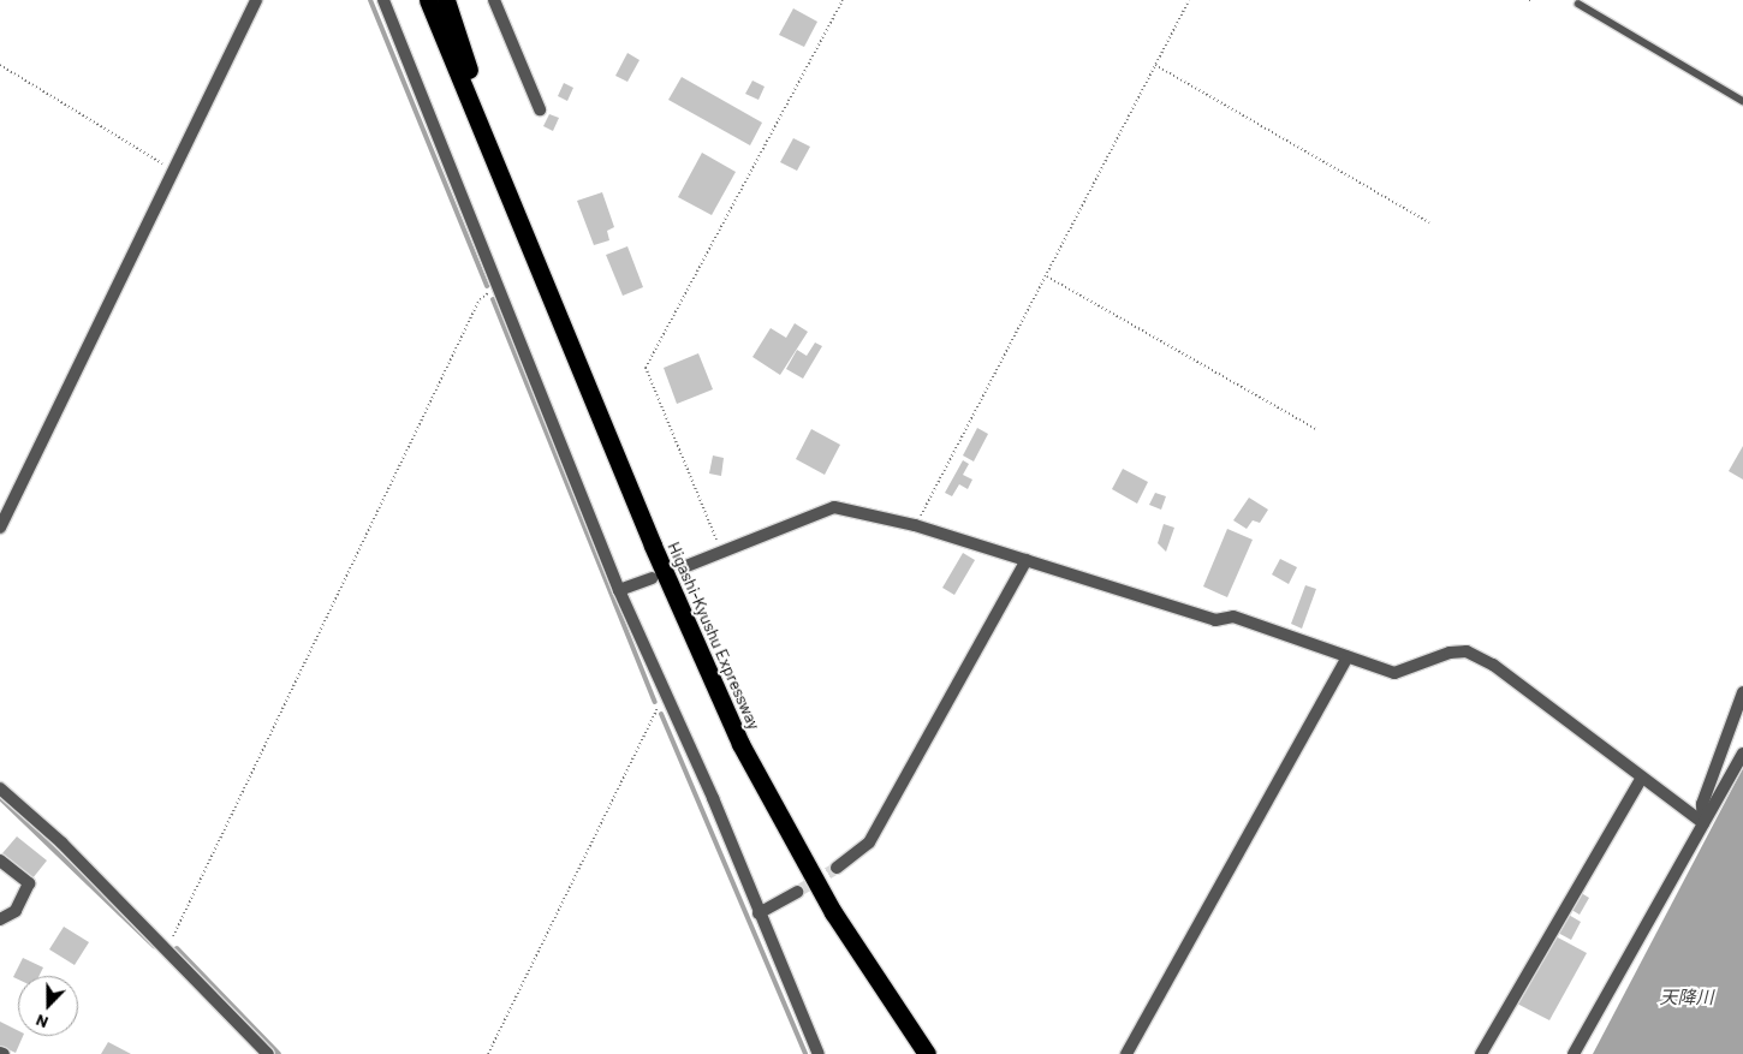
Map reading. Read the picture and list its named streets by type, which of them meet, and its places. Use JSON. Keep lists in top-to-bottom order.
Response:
{
  "streets": {
    "highway": ["Higashi-Kyushu Expressway"]
  },
  "water": ["天降川"],
  "north": "bottom"
}
